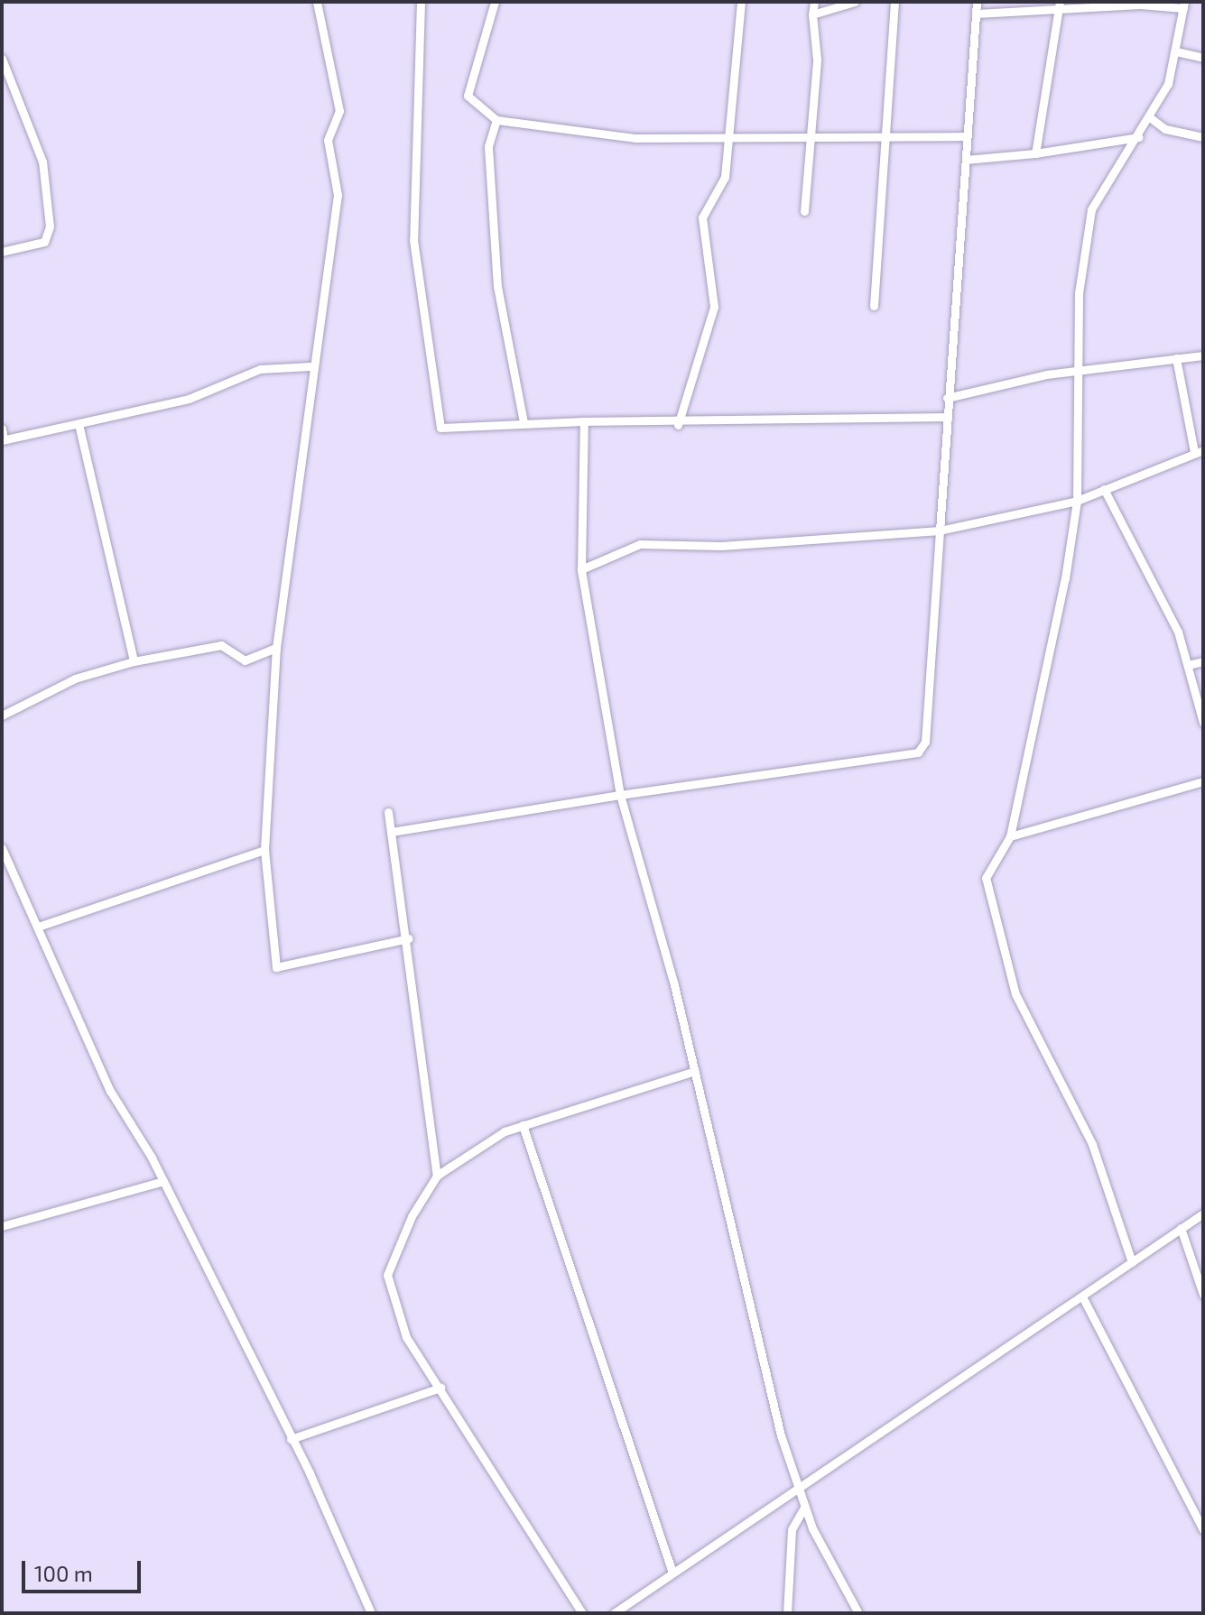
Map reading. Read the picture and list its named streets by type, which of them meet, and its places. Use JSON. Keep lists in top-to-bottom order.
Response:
{
  "scale_bar": "100 m"
}
